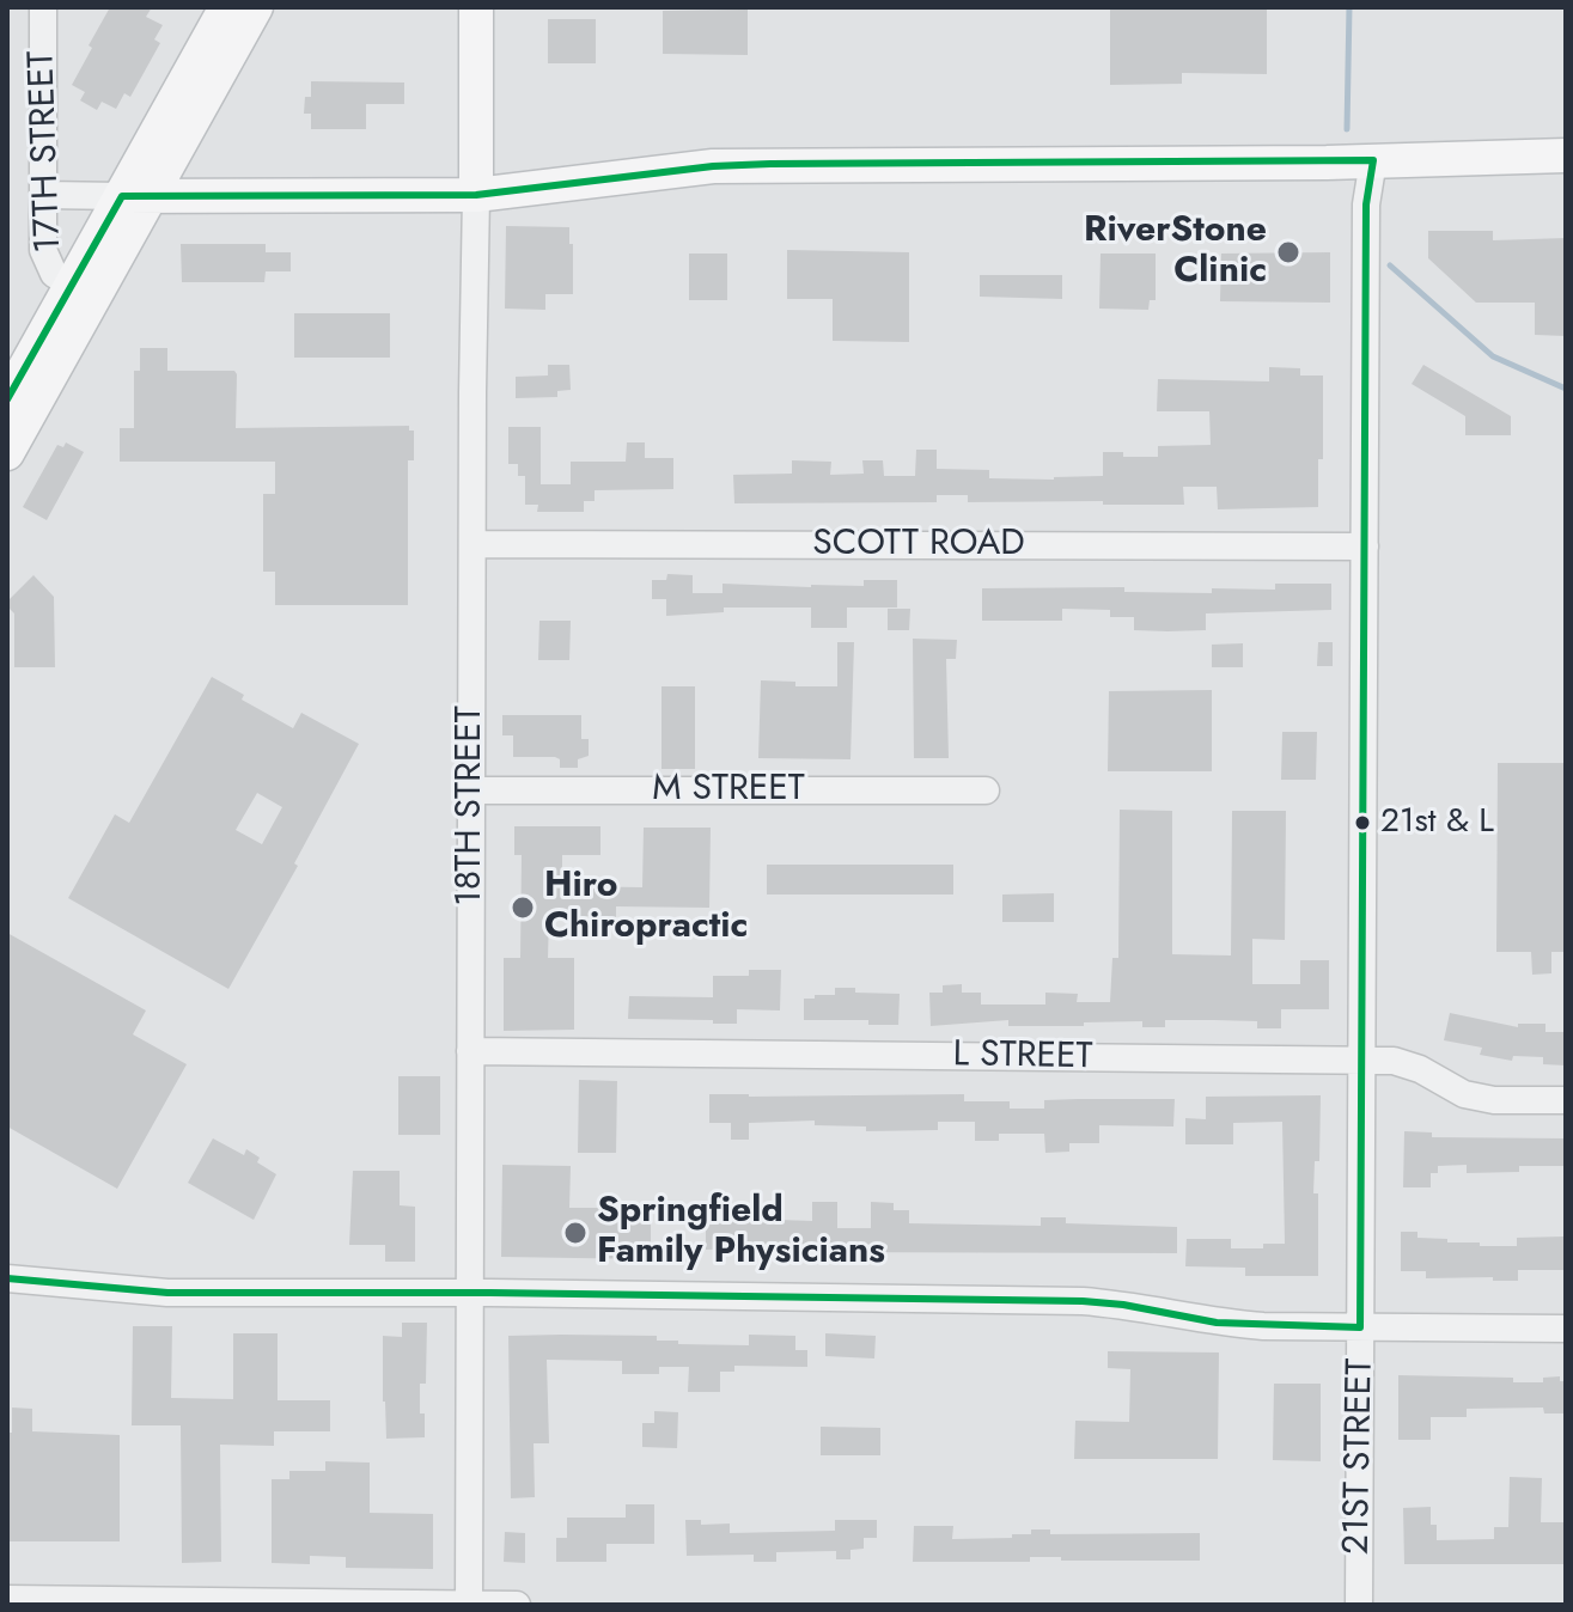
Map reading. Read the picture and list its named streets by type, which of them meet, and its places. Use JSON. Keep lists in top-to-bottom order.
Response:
{
  "streets": {
    "main road": ["18TH STREET"],
    "street": [
      "17TH STREET",
      "SCOTT ROAD",
      "M STREET",
      "L STREET",
      "21ST STREET"
    ]
  },
  "crossings": [
    ["SCOTT ROAD", "18TH STREET"],
    ["SCOTT ROAD", "21ST STREET"],
    ["M STREET", "18TH STREET"],
    ["18TH STREET", "L STREET"],
    ["L STREET", "21ST STREET"]
  ],
  "places": [
    "RiverStone Clinic",
    "21st & L",
    "Hiro Chiropractic",
    "Springfield Family Physicians"
  ]
}
